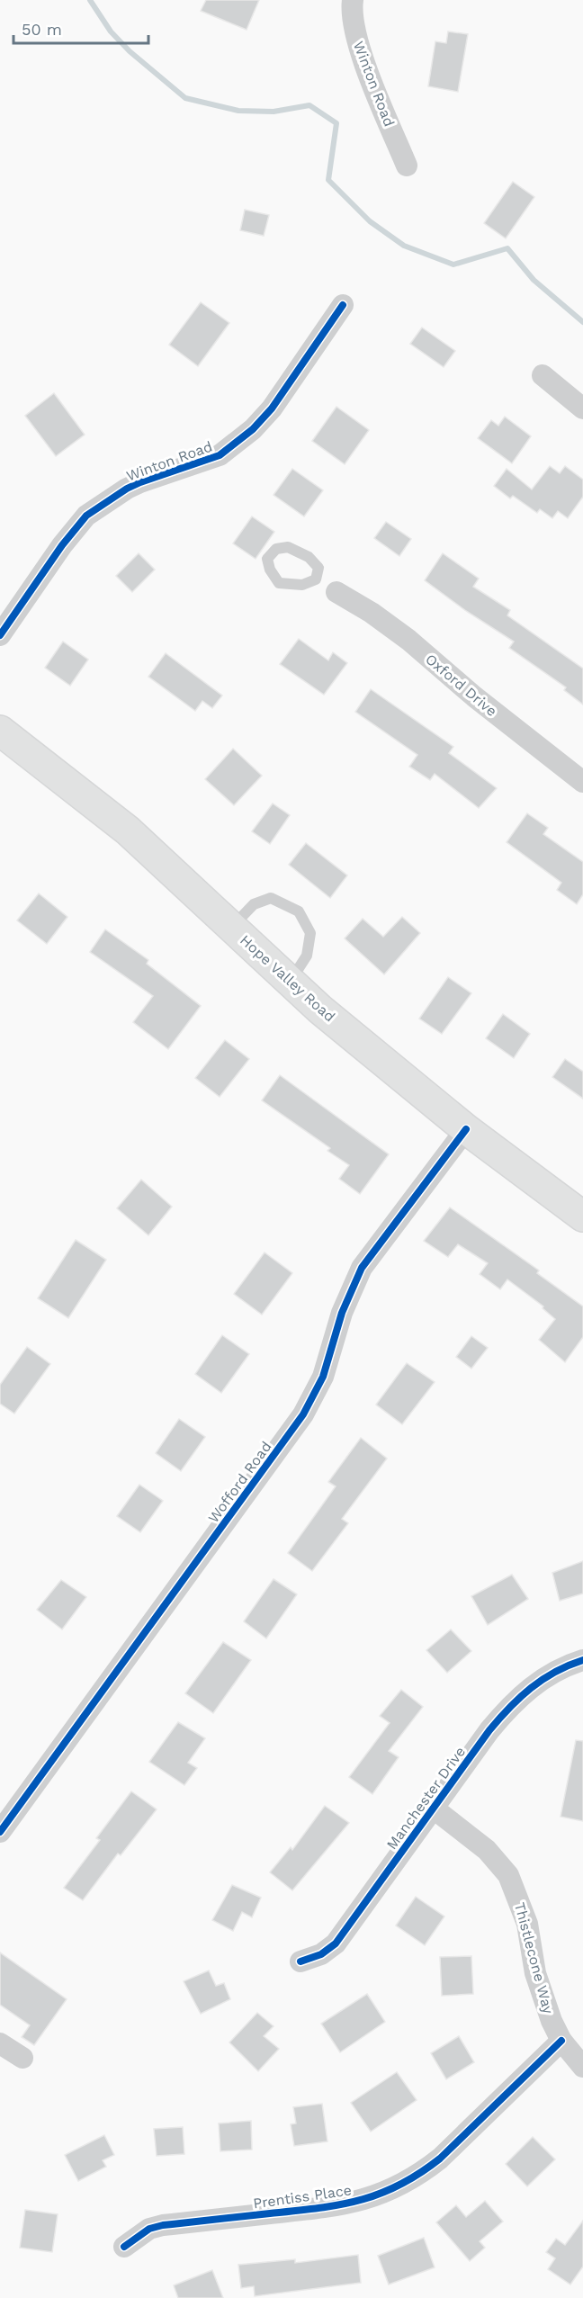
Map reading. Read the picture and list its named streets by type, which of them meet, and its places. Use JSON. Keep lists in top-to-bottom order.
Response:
{
  "streets": {
    "main road": ["Hope Valley Road"],
    "street": [
      "Winton Road",
      "Oxford Drive",
      "Wofford Road",
      "Manchester Drive",
      "Thistlecone Way",
      "Prentiss Place"
    ]
  },
  "crossings": [
    ["Hope Valley Road", "Wofford Road"],
    ["Manchester Drive", "Thistlecone Way"],
    ["Thistlecone Way", "Prentiss Place"]
  ],
  "scale_bar": "50 m"
}
